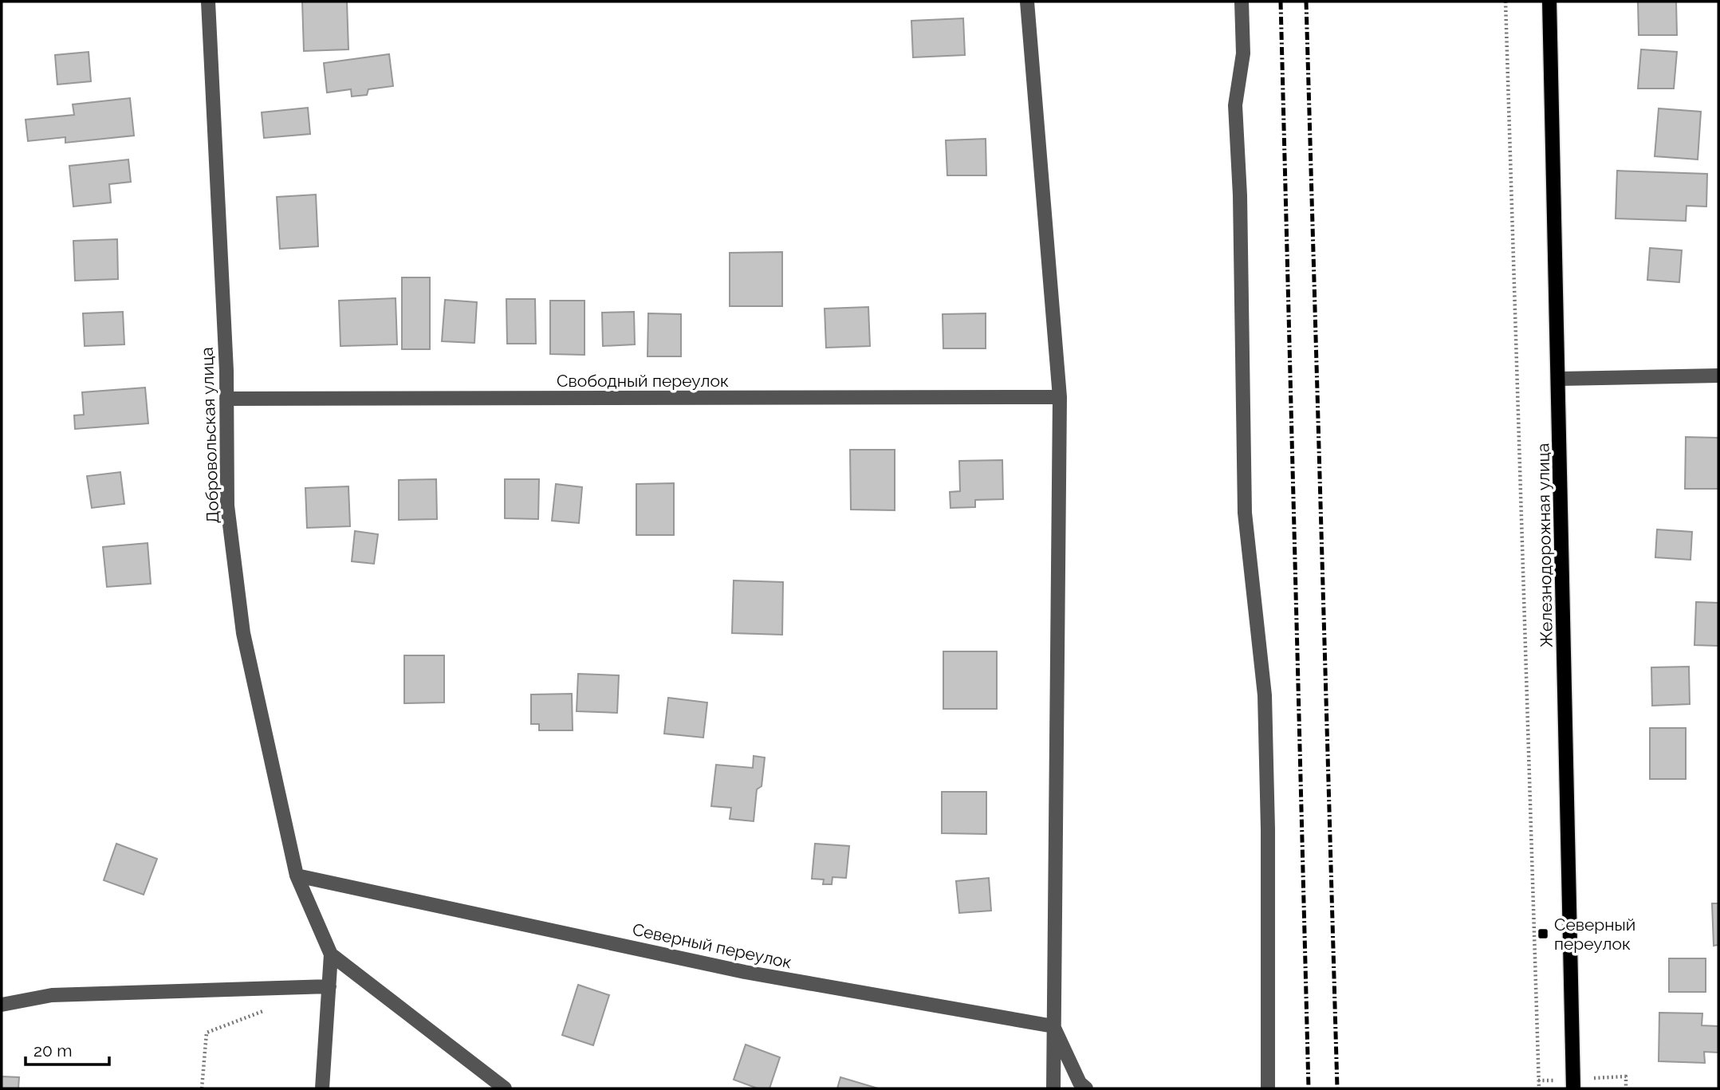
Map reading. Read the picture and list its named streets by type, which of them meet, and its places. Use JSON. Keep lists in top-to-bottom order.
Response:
{
  "streets": {
    "main road": ["Железнодорожная улица"],
    "street": ["Свободный переулок", "Добровольская улица", "Северный переулок"]
  },
  "crossings": [
    ["Свободный переулок", "Добровольская улица"],
    ["Добровольская улица", "Северный переулок"]
  ],
  "places": {
    "transit": ["Северный переулок"]
  },
  "scale_bar": "20 m"
}
